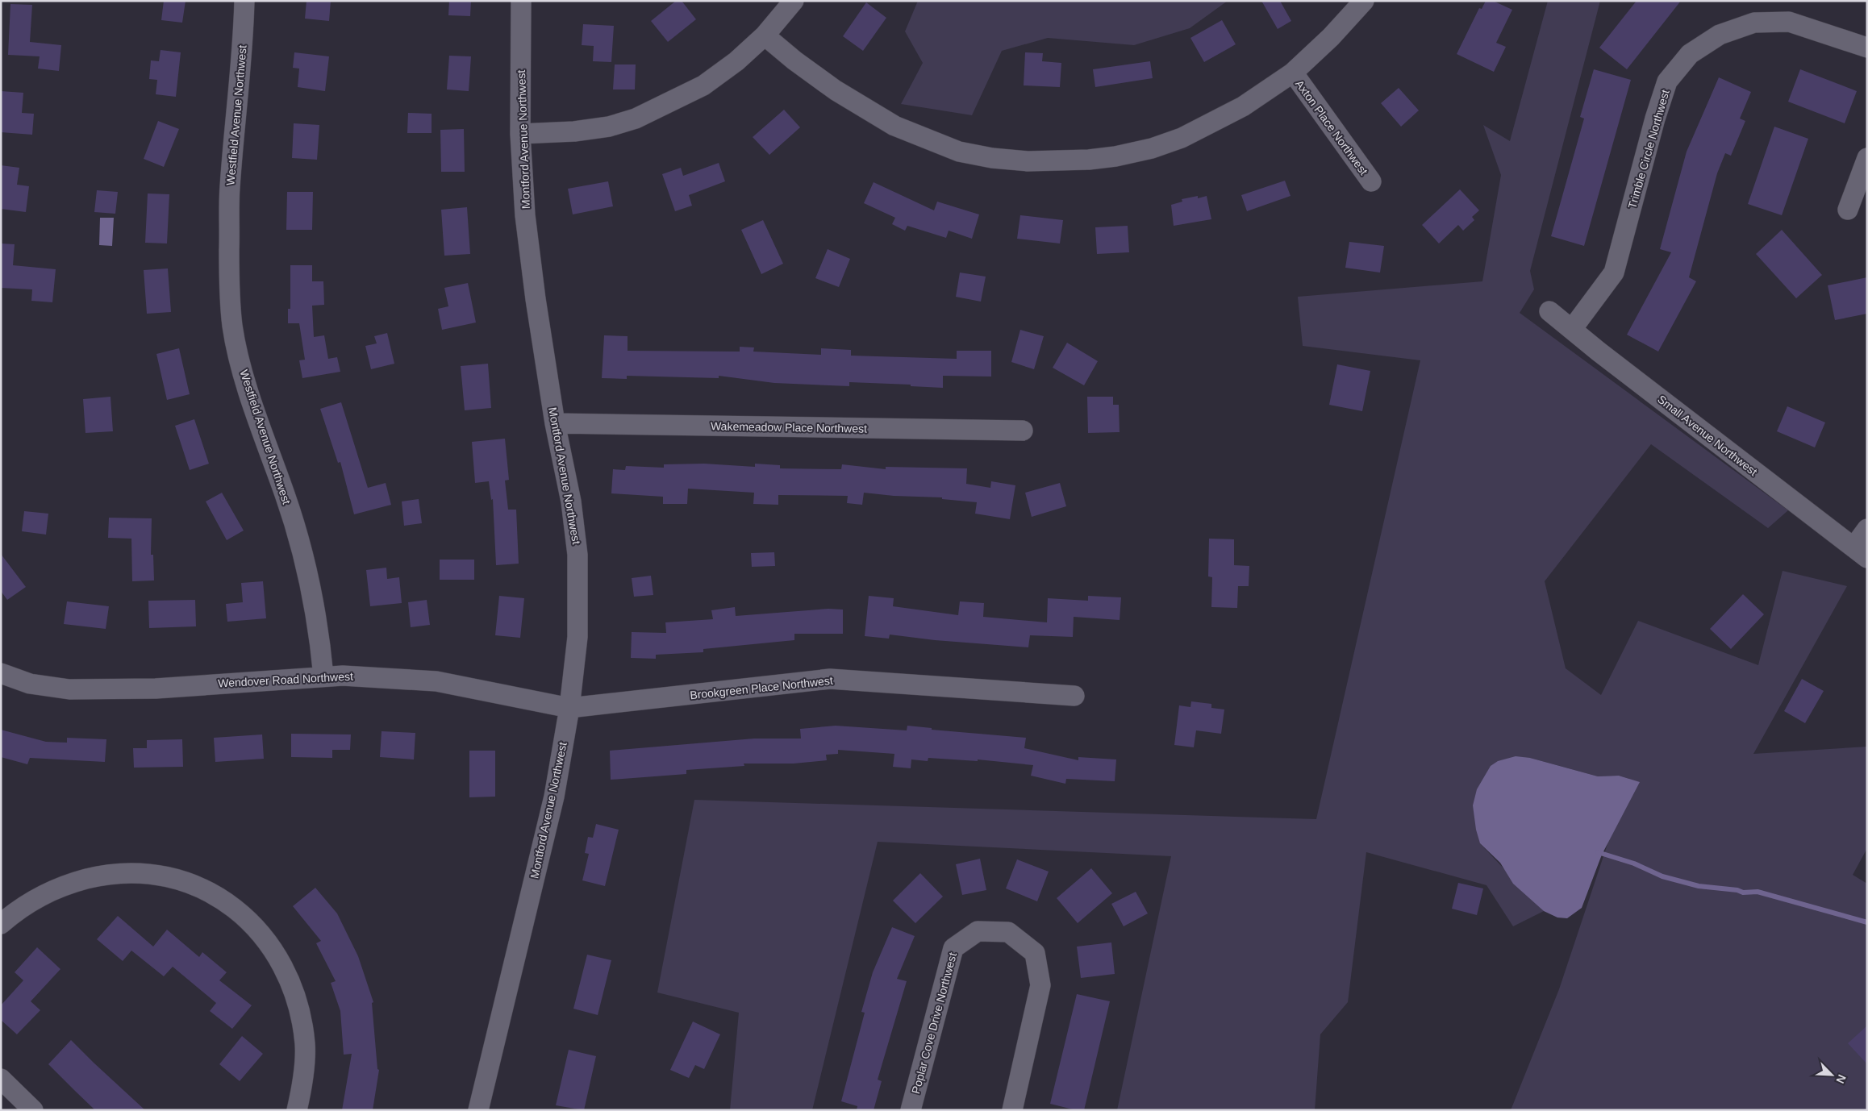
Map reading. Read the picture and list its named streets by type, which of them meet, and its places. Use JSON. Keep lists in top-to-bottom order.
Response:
{
  "streets": {
    "street": [
      "Westfield Avenue Northwest",
      "Axton Place Northwest",
      "Montford Avenue Northwest",
      "Trimble Circle Northwest",
      "Wakemeadow Place Northwest",
      "Small Avenue Northwest",
      "Wendover Road Northwest",
      "Brookgreen Place Northwest",
      "Poplar Cove Drive Northwest"
    ]
  },
  "crossings": [
    ["Westfield Avenue Northwest", "Wendover Road Northwest"],
    ["Montford Avenue Northwest", "Wakemeadow Place Northwest"],
    ["Montford Avenue Northwest", "Wendover Road Northwest"],
    ["Montford Avenue Northwest", "Brookgreen Place Northwest"],
    ["Trimble Circle Northwest", "Small Avenue Northwest"],
    ["Wendover Road Northwest", "Brookgreen Place Northwest"]
  ],
  "north": "bottom right"
}
